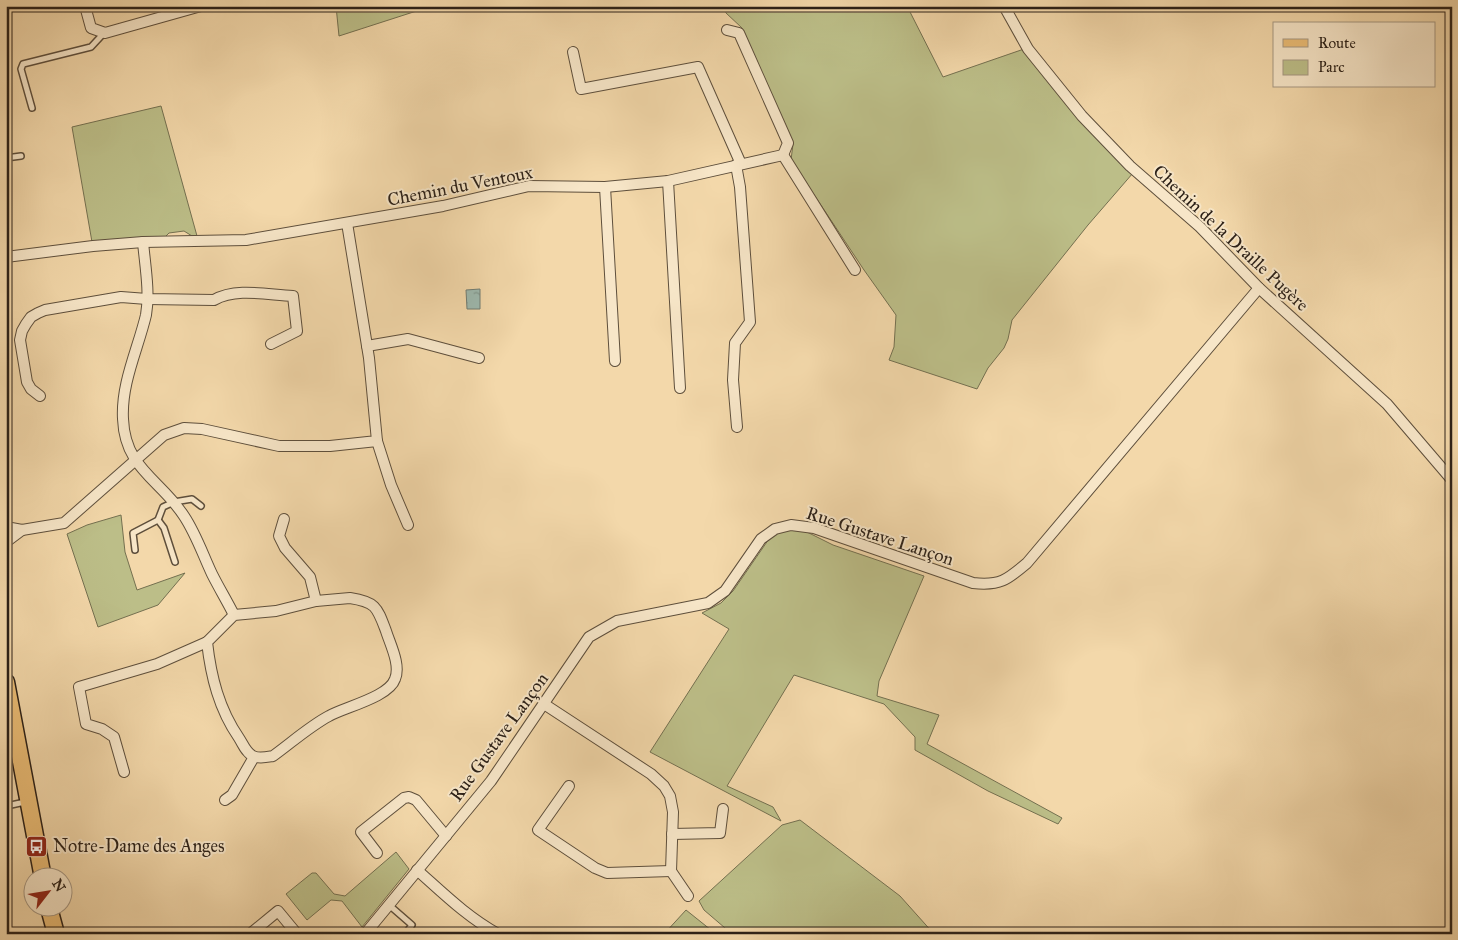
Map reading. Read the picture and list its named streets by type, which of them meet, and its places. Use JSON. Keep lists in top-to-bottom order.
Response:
{
  "streets": {
    "street": ["Chemin du Ventoux", "Chemin de la Draille Pugère", "Rue Gustave Lançon"]
  },
  "crossings": [
    ["Chemin de la Draille Pugère", "Rue Gustave Lançon"]
  ],
  "places": {
    "bus stop": ["Notre-Dame des Anges"]
  },
  "legend": ["Route", "Parc"],
  "north": "top right"
}
